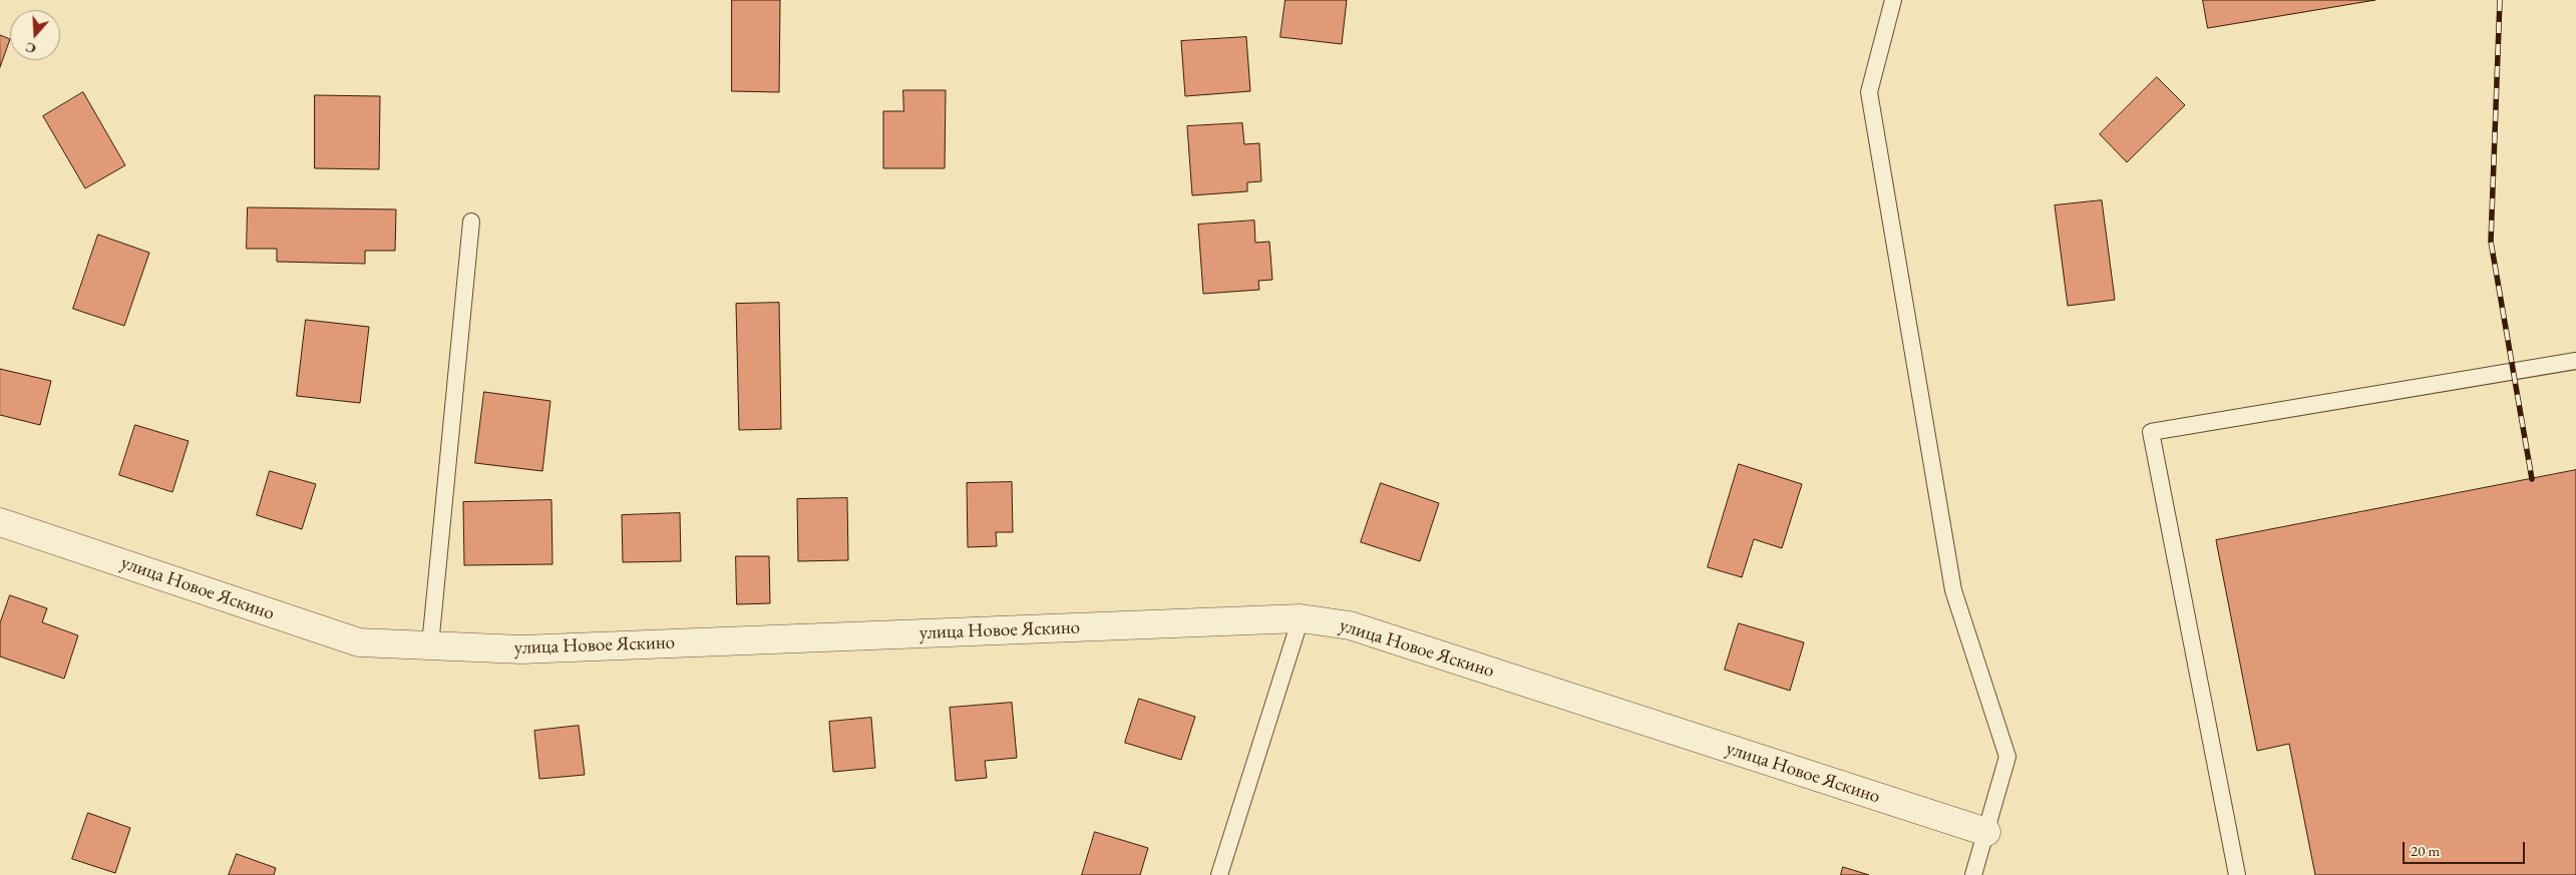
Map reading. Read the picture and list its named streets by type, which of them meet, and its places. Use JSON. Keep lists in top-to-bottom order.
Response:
{
  "streets": {
    "street": ["улица Новое Яскино"]
  },
  "scale_bar": "20 m",
  "north": "bottom"
}
